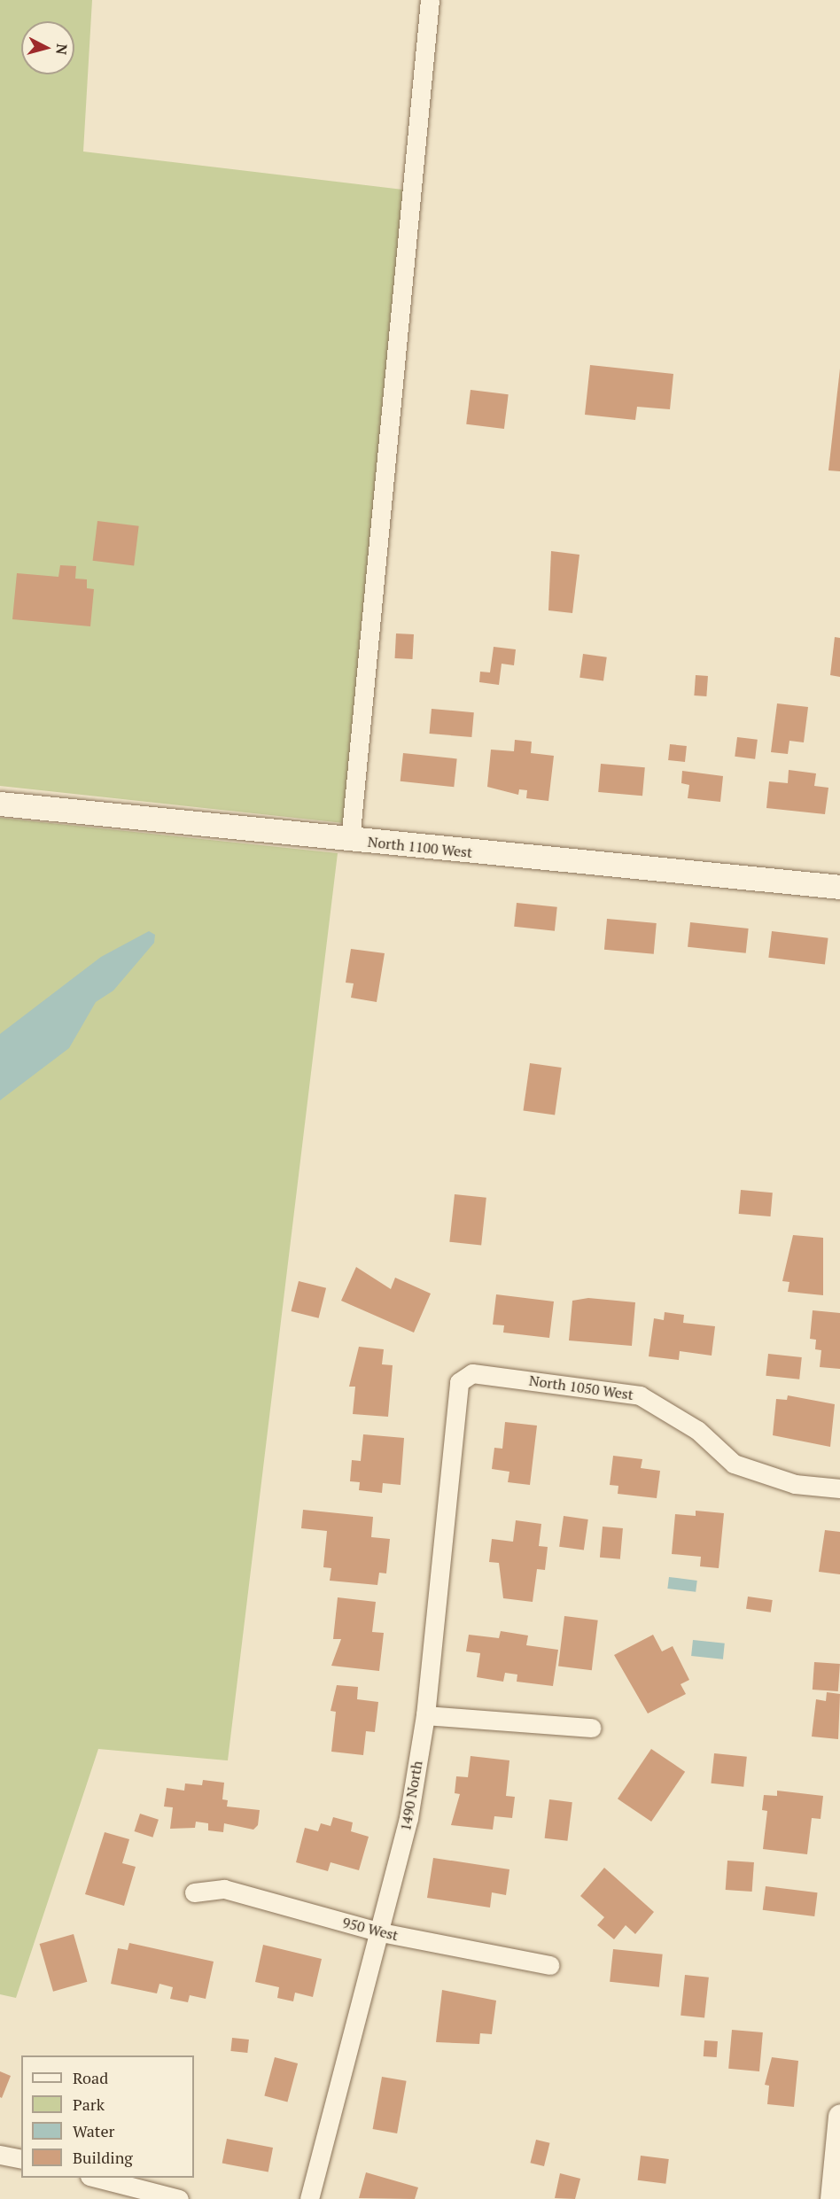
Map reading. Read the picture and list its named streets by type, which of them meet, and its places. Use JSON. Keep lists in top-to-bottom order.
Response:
{
  "streets": {
    "street": [
      "North 1100 West",
      "North 1050 West",
      "1490 North",
      "950 West"
    ]
  },
  "crossings": [
    ["North 1050 West", "1490 North"],
    ["1490 North", "950 West"]
  ],
  "legend": [
    "Road",
    "Park",
    "Water",
    "Building"
  ],
  "north": "right"
}
